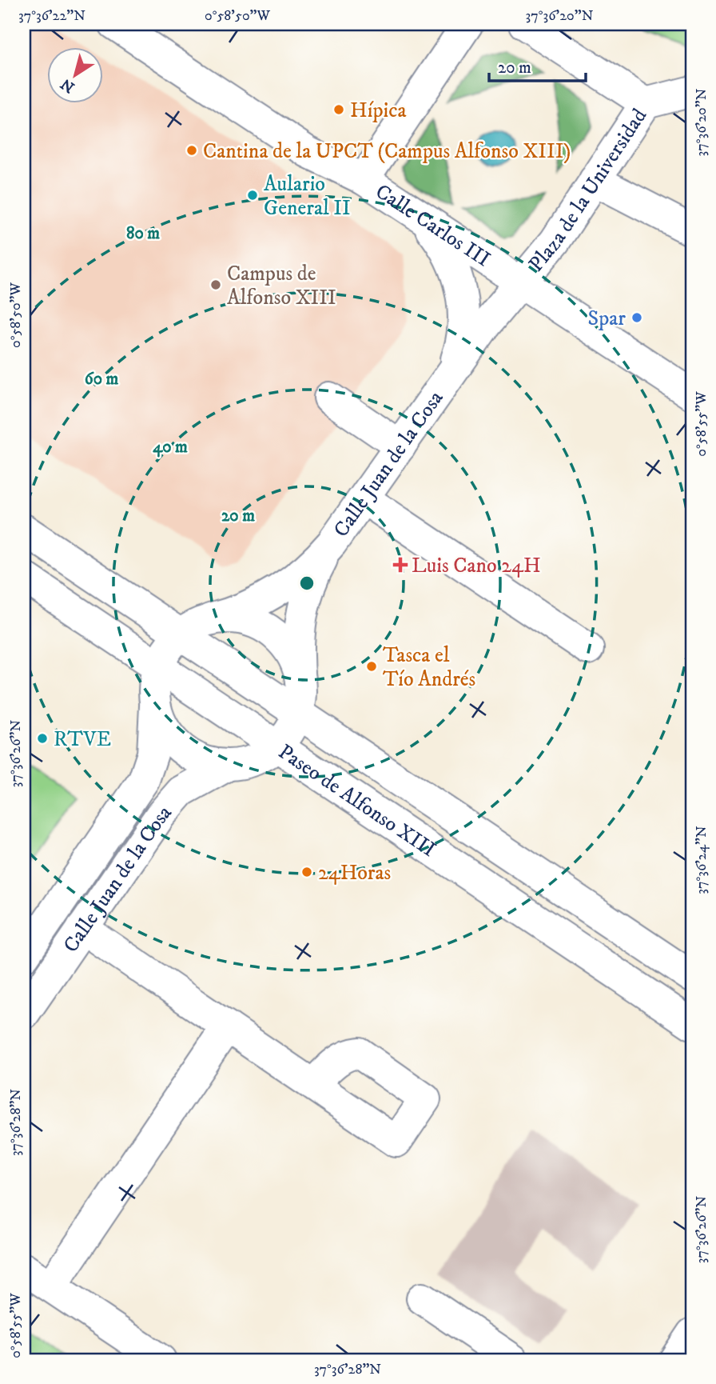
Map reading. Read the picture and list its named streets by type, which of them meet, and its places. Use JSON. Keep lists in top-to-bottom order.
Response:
{
  "streets": {
    "street": [
      "Plaza de la Universidad",
      "Calle Carlos III",
      "Calle Juan de la Cosa",
      "Paseo de Alfonso XIII"
    ]
  },
  "crossings": [
    ["Plaza de la Universidad", "Calle Carlos III"],
    ["Plaza de la Universidad", "Calle Juan de la Cosa"],
    ["Calle Carlos III", "Calle Juan de la Cosa"],
    ["Calle Juan de la Cosa", "Paseo de Alfonso XIII"]
  ],
  "places": {
    "other": [
      "Hípica",
      "Cantina de la UPCT (Campus Alfonso XIII)",
      "Aulario General II",
      "Campus de Alfonso XIII",
      "Spar",
      "Tasca el Tío Andrés",
      "RTVE",
      "24Horas"
    ],
    "health": ["Luis Cano 24H"]
  },
  "scale_bar": "20 m",
  "north": "bottom left",
  "coordinates": [
    "37°36'22\"N",
    "0°58'50\"W",
    "37°36'20\"N",
    "0°58'55\"W",
    "37°36'26\"N",
    "37°36'24\"N",
    "37°36'28\"N"
  ],
  "rings": [
    "80 m",
    "60 m",
    "40 m",
    "20 m"
  ]
}
